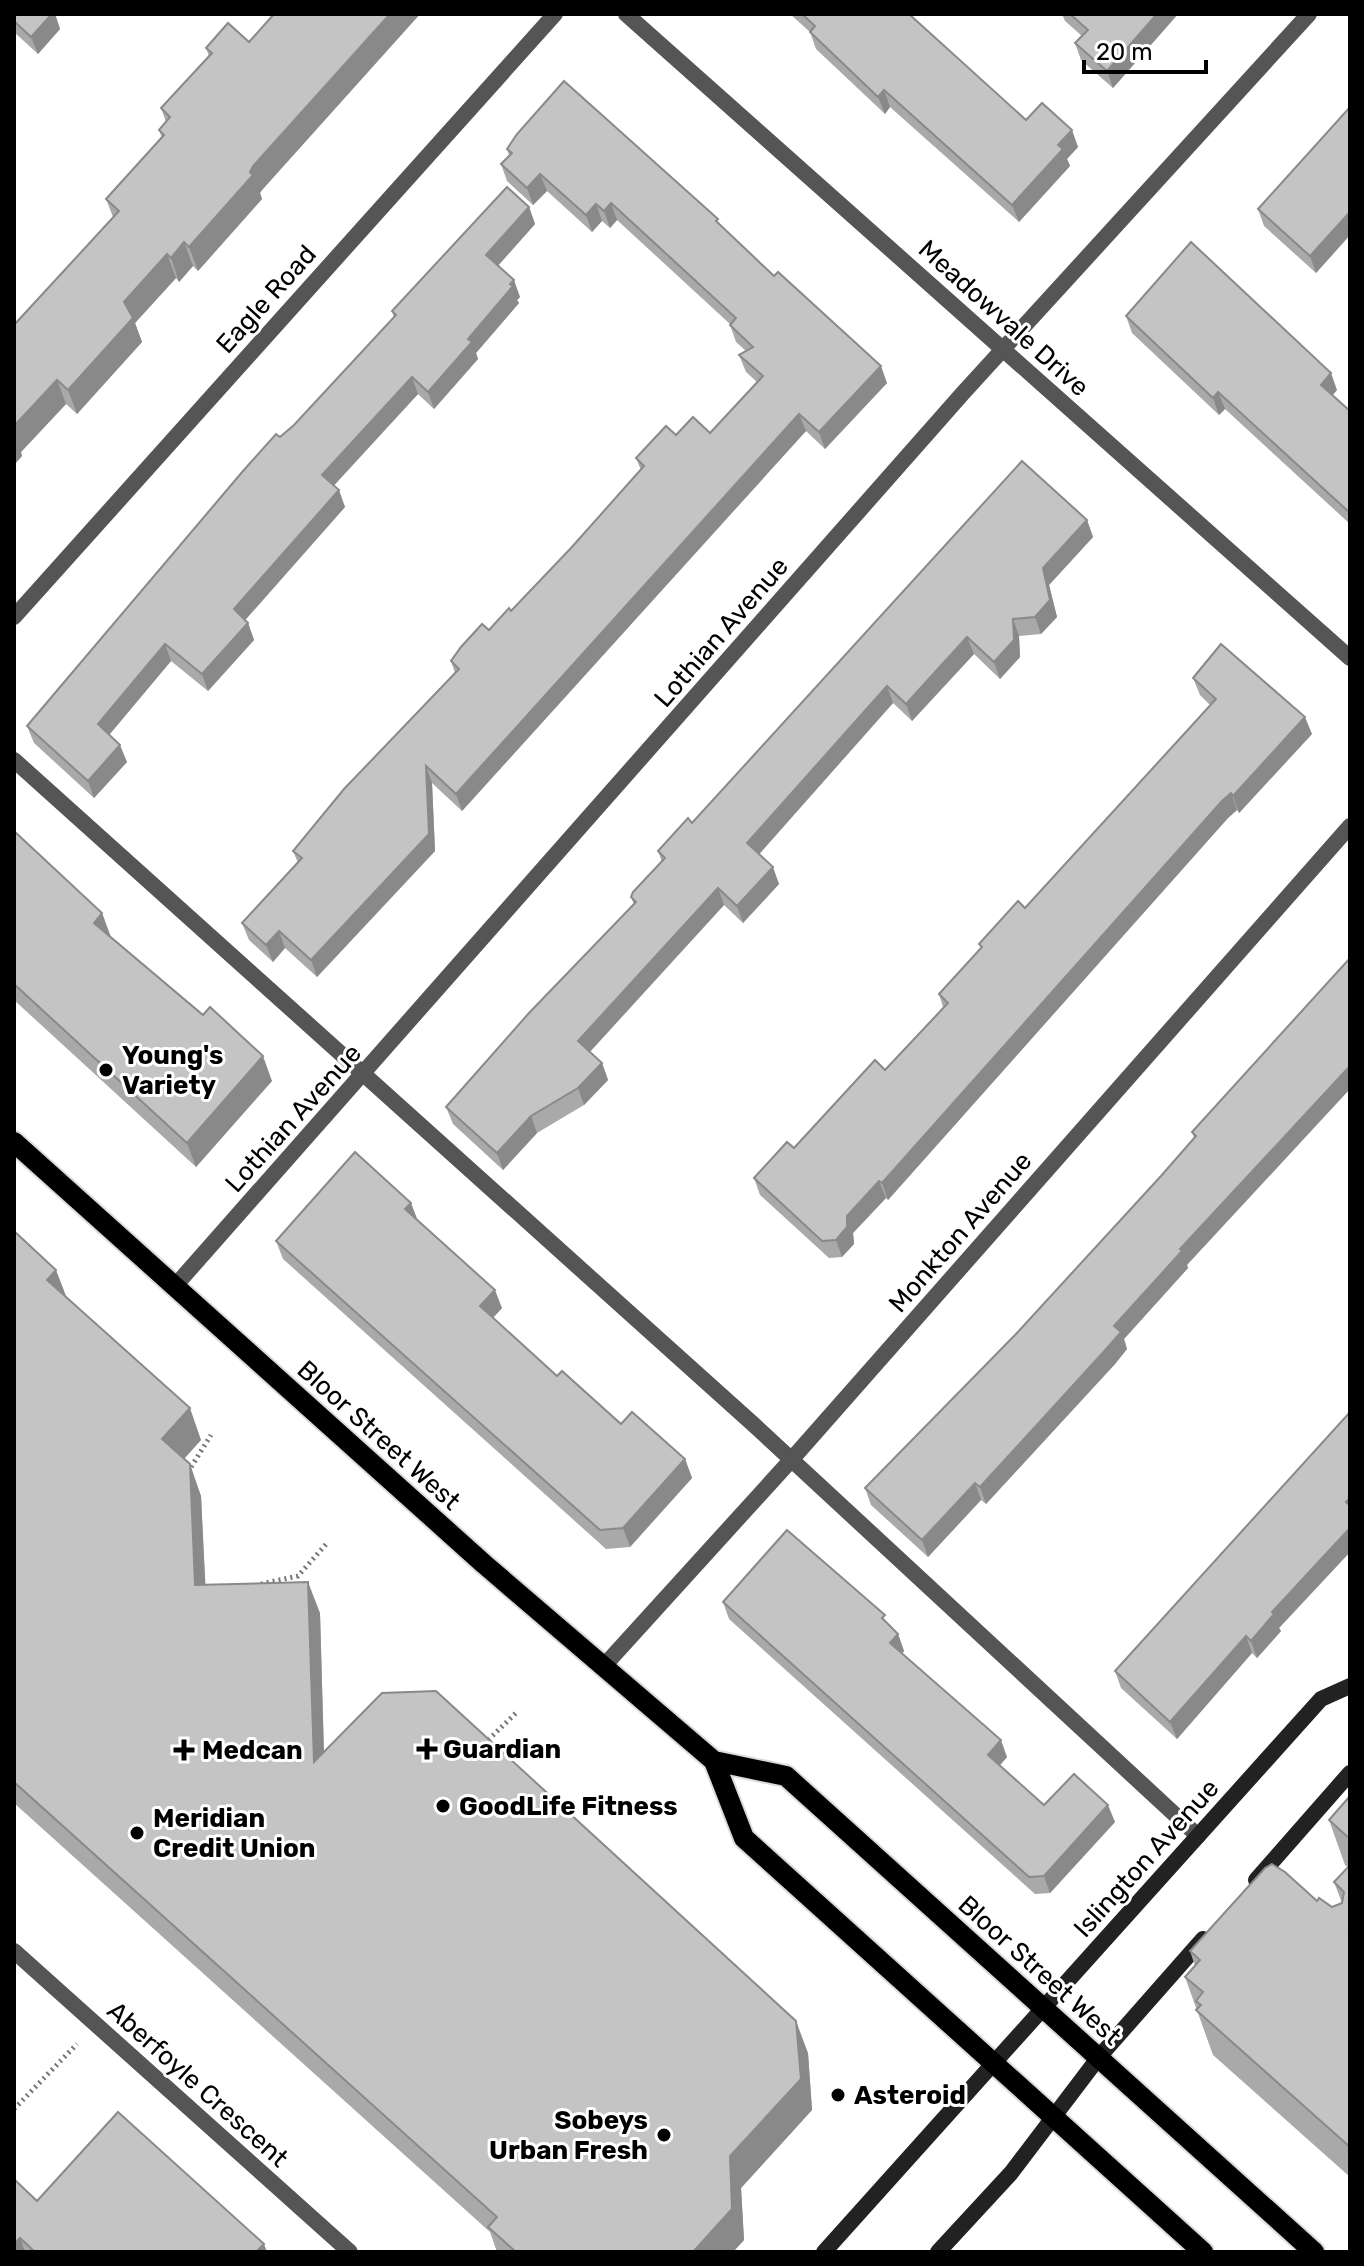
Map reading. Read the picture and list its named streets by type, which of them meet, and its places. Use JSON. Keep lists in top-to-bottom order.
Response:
{
  "streets": {
    "main road": ["Bloor Street West", "Islington Avenue"],
    "street": [
      "Eagle Road",
      "Meadowvale Drive",
      "Lothian Avenue",
      "Monkton Avenue",
      "Aberfoyle Crescent"
    ]
  },
  "crossings": [
    ["Meadowvale Drive", "Lothian Avenue"],
    ["Lothian Avenue", "Bloor Street West"],
    ["Monkton Avenue", "Bloor Street West"],
    ["Bloor Street West", "Islington Avenue"]
  ],
  "places": {
    "other": [
      "Young's Variety",
      "GoodLife Fitness",
      "Meridian Credit Union",
      "Asteroid",
      "Sobeys Urban Fresh"
    ],
    "health": ["Guardian", "Medcan"]
  },
  "scale_bar": "20 m"
}
